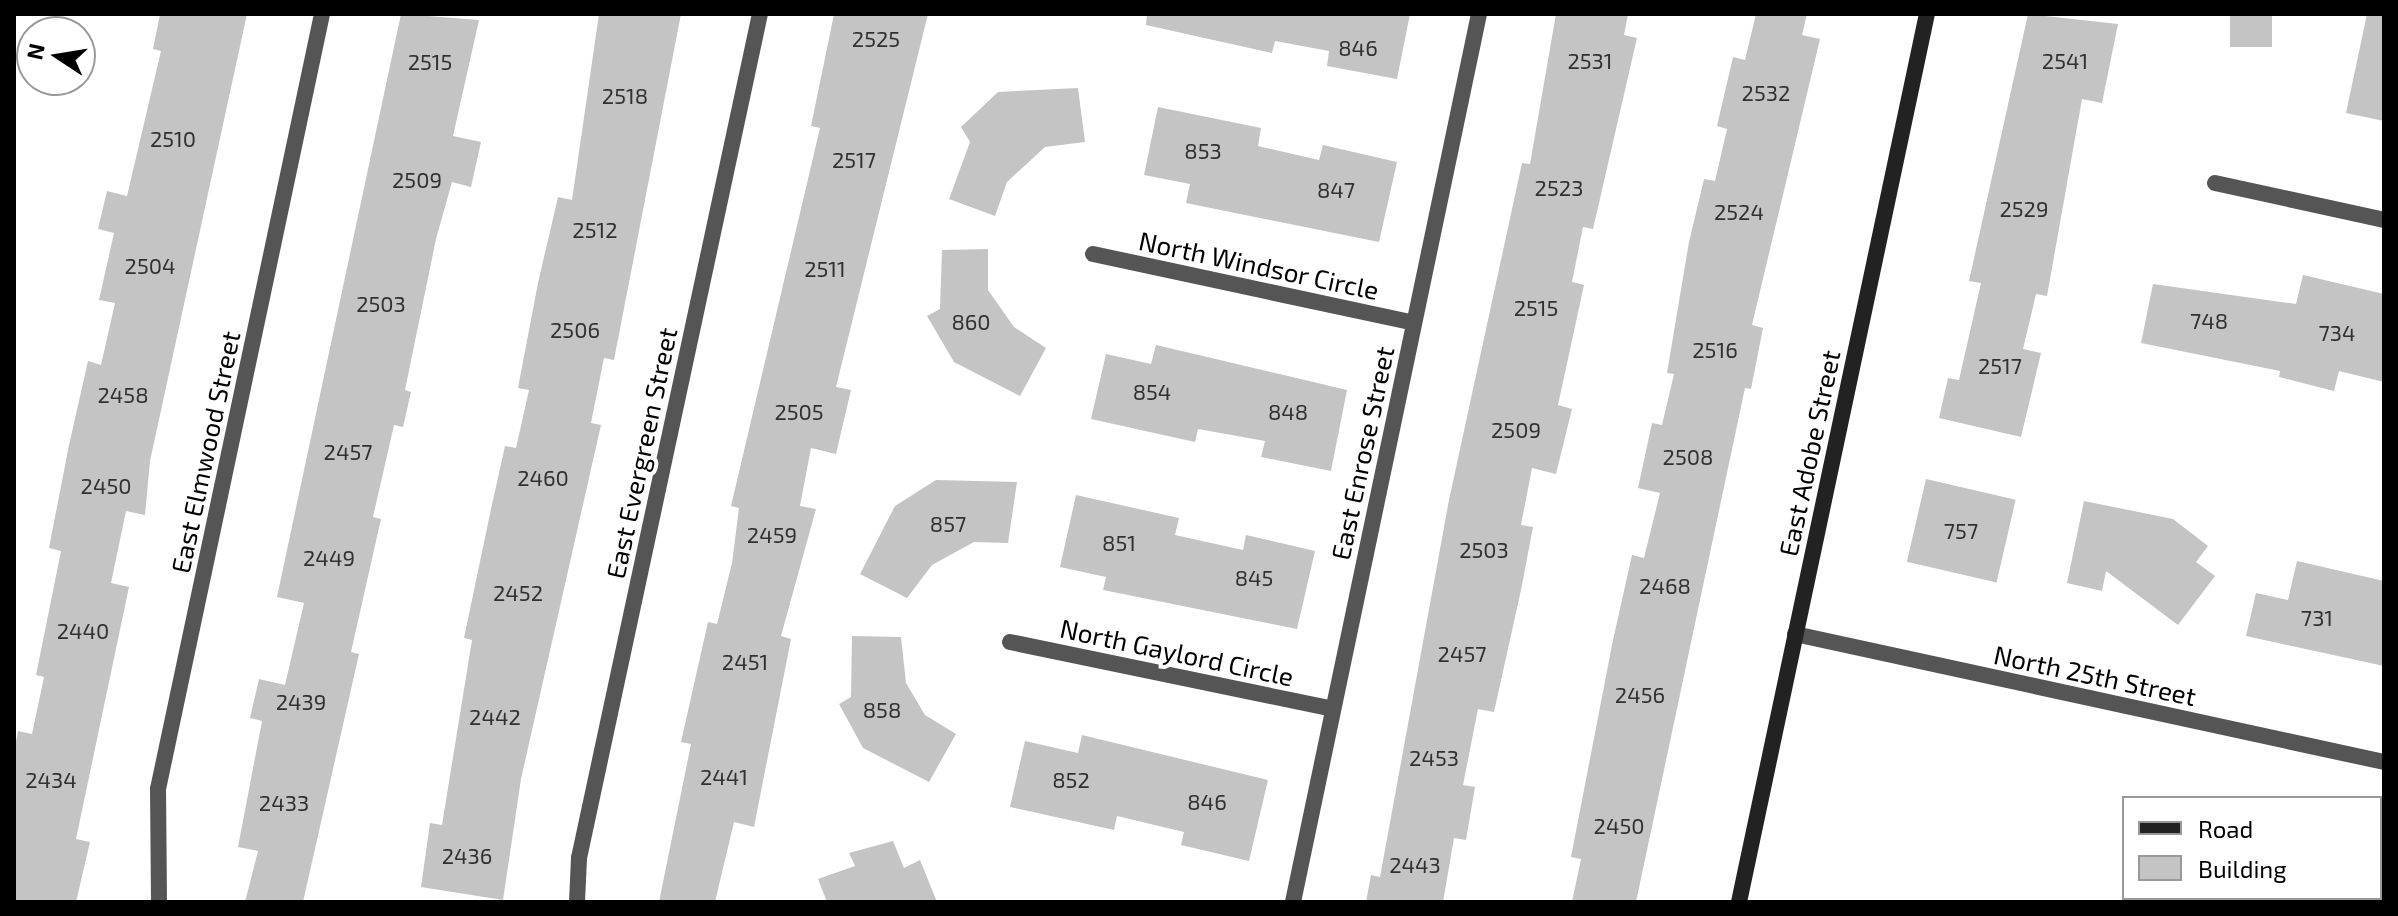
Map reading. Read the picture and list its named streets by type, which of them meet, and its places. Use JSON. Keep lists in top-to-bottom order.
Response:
{
  "streets": {
    "street": [
      "North Windsor Circle",
      "East Elmwood Street",
      "East Evergreen Street",
      "East Enrose Street",
      "East Adobe Street",
      "North Gaylord Circle",
      "North 25th Street"
    ]
  },
  "crossings": [
    ["North Windsor Circle", "East Enrose Street"],
    ["East Enrose Street", "North Gaylord Circle"],
    ["East Adobe Street", "North 25th Street"]
  ],
  "house_numbers": [
    "2525",
    "846",
    "2531",
    "2541",
    "2515",
    "2532",
    "2518",
    "2510",
    "853",
    "2517",
    "2509",
    "2523",
    "847",
    "2529",
    "2524",
    "2512",
    "2504",
    "2511",
    "2503",
    "2515",
    "748",
    "860",
    "2506",
    "734",
    "2516",
    "2517",
    "854",
    "2458",
    "2505",
    "848",
    "2509",
    "2457",
    "2508",
    "2460",
    "2450",
    "857",
    "757",
    "2459",
    "851",
    "2503",
    "2449",
    "845",
    "2468",
    "2452",
    "731",
    "2440",
    "2457",
    "2451",
    "2456",
    "2439",
    "858",
    "2442",
    "2453",
    "2441",
    "2434",
    "852",
    "846",
    "2433",
    "2450",
    "2436",
    "2443"
  ],
  "legend": ["Road", "Building"],
  "north": "left"
}
